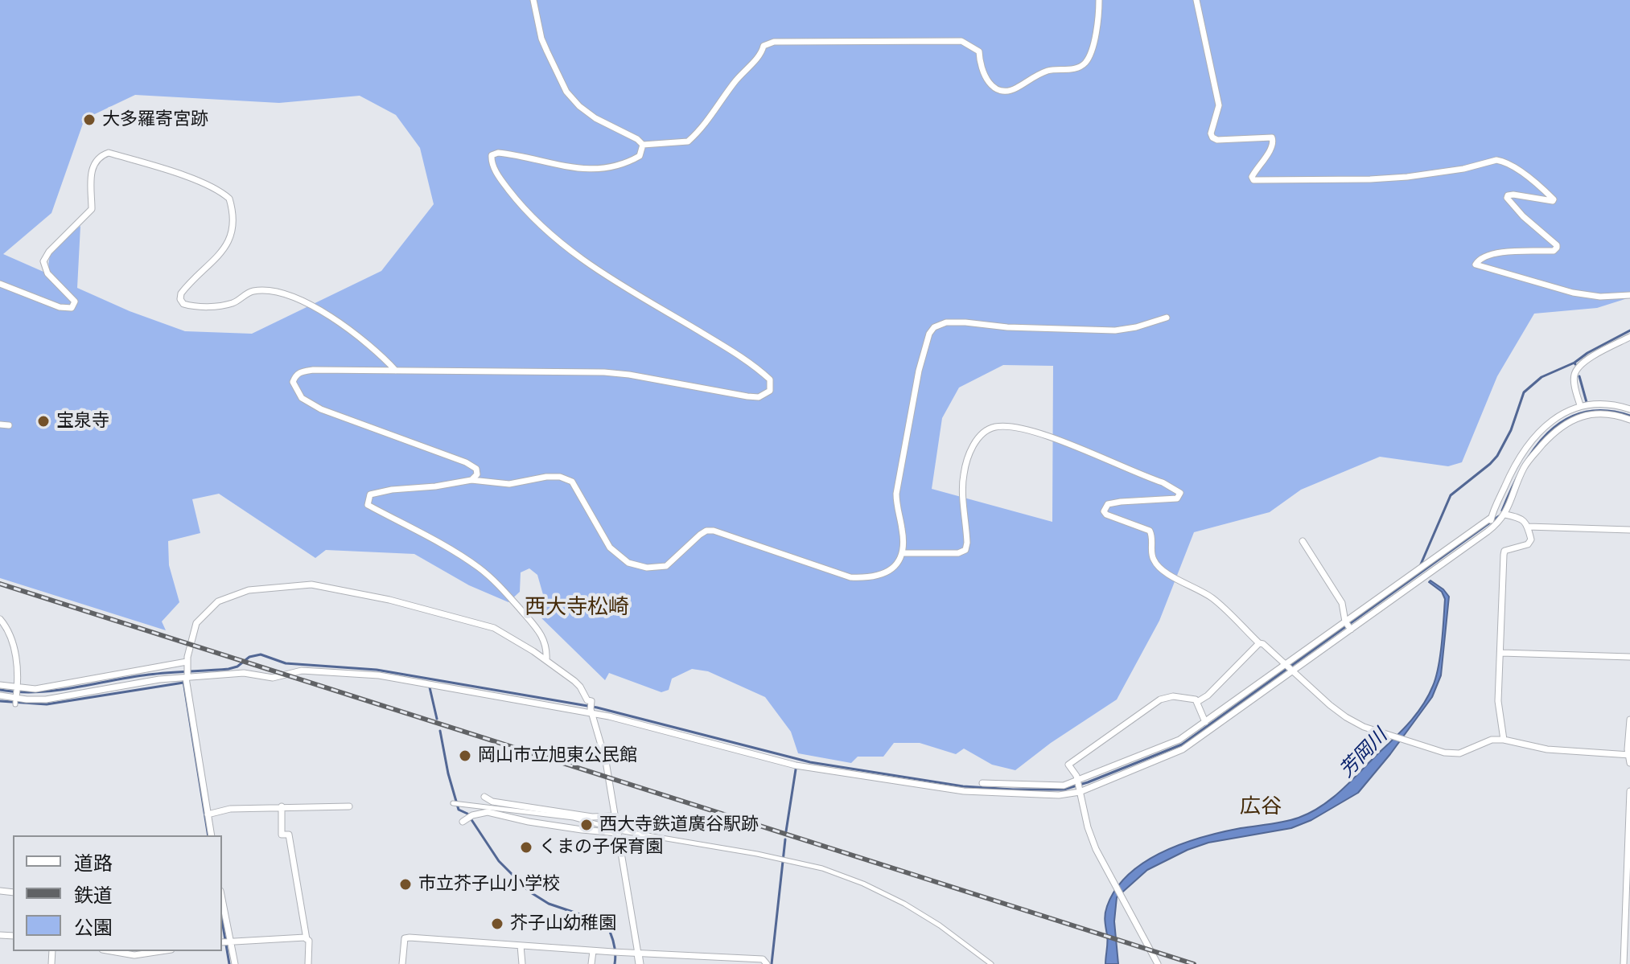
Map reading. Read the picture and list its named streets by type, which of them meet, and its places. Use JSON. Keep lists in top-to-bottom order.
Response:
{
  "districts": ["西大寺松崎", "広谷"],
  "water": ["芳岡川"],
  "places": [
    "大多羅寄宮跡",
    "宝泉寺",
    "岡山市立旭東公民館",
    "西大寺鉄道廣谷駅跡",
    "くまの子保育園",
    "市立芥子山小学校",
    "芥子山幼稚園"
  ],
  "legend": ["道路", "鉄道", "公園"]
}
